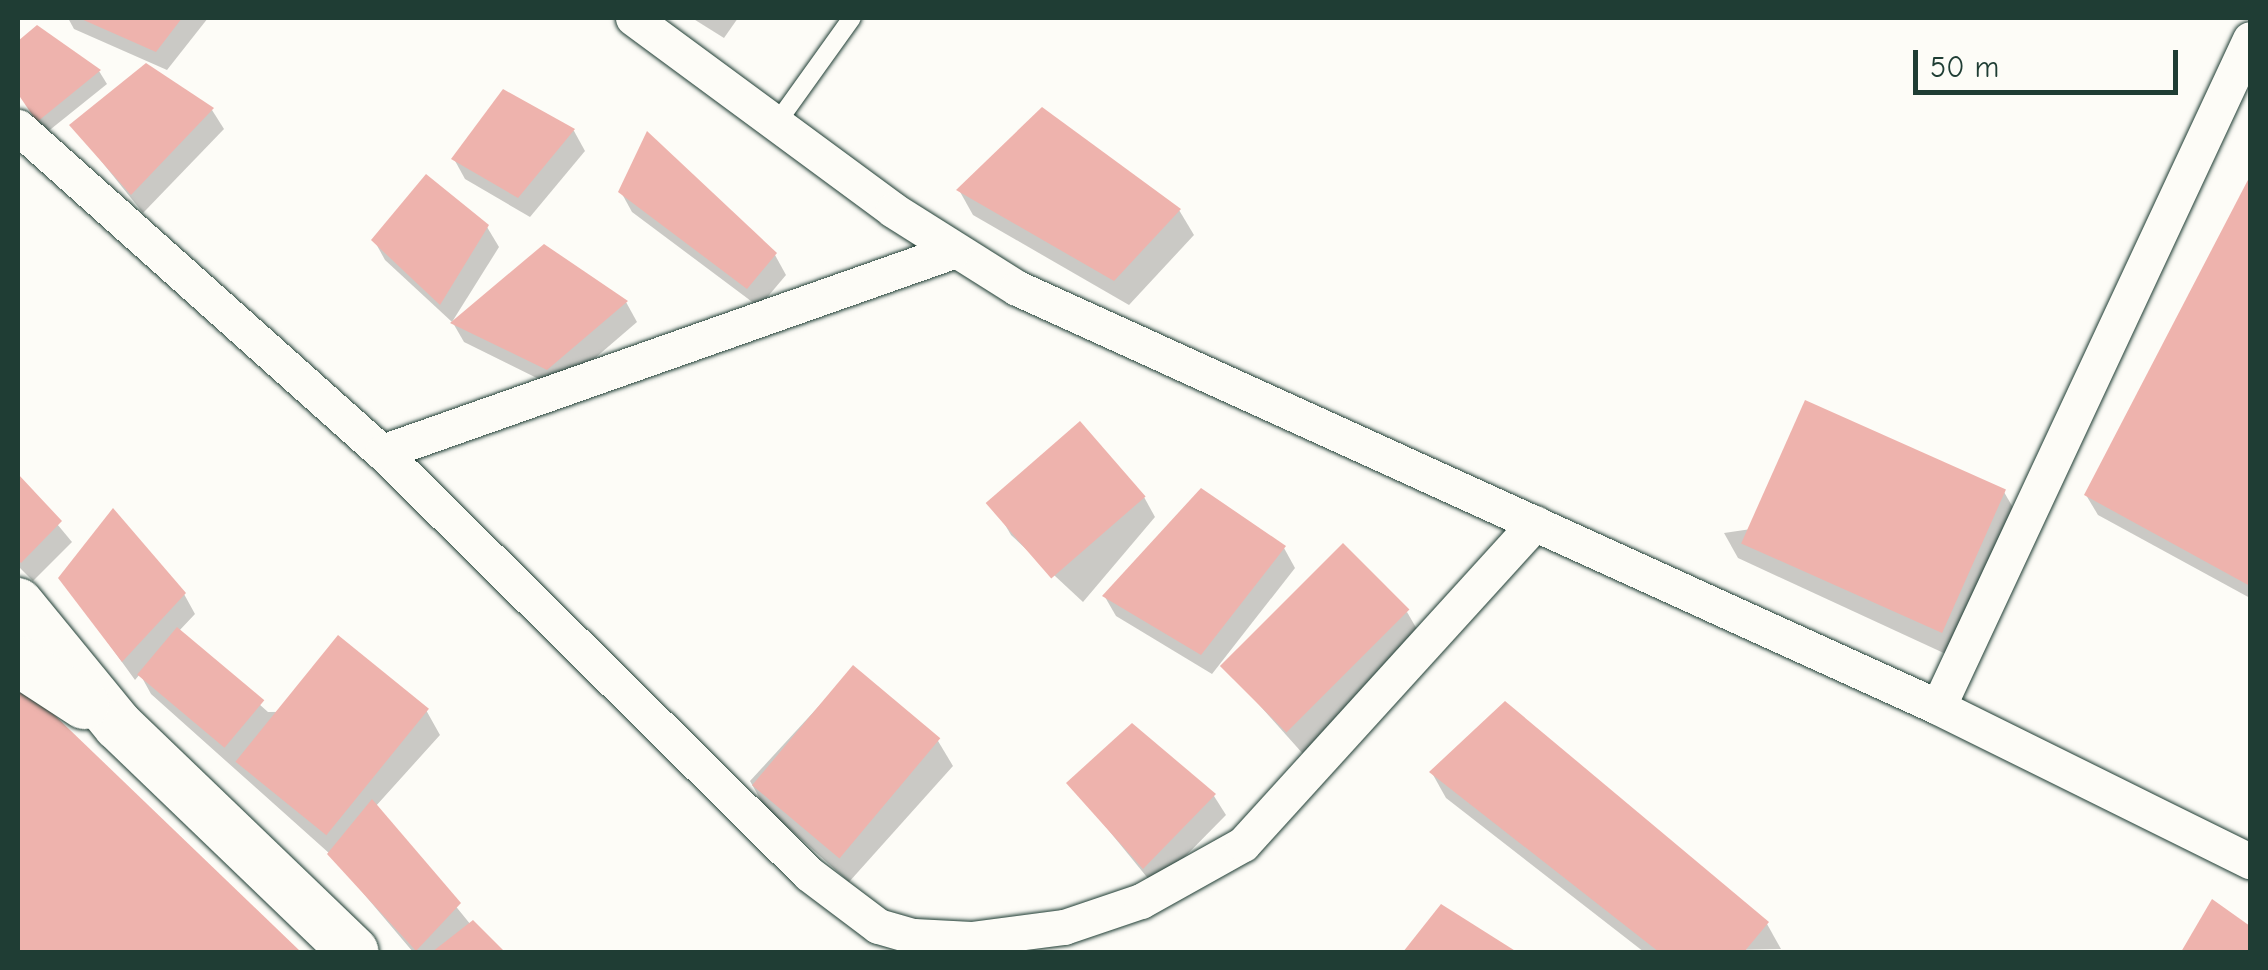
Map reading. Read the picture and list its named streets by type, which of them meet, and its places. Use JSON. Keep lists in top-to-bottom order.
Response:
{
  "scale_bar": "50 m"
}
